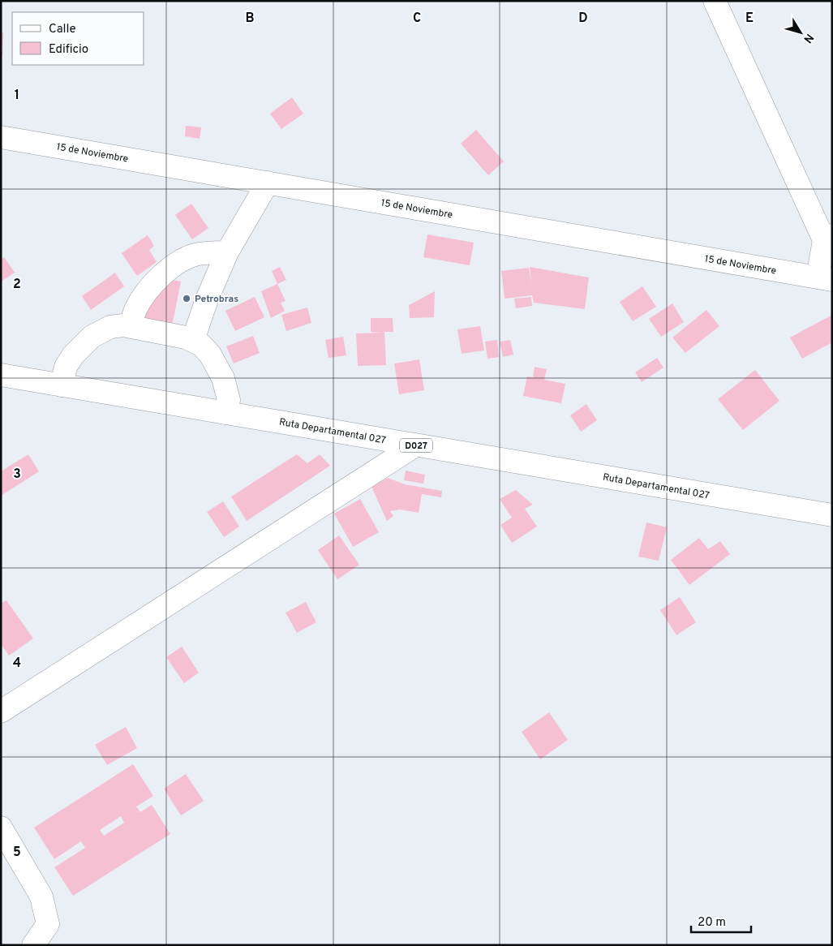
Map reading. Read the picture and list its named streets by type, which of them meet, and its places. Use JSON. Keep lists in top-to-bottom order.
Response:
{
  "streets": {
    "street": ["15 de Noviembre", "Ruta Departamental 027", "D027"]
  },
  "places": ["Petrobras"],
  "legend": ["Calle", "Edificio"],
  "scale_bar": "20 m",
  "north": "bottom right",
  "grid": {
    "columns": [
      "B",
      "C",
      "D",
      "E"
    ],
    "rows": [
      "1",
      "2",
      "3",
      "4",
      "5"
    ]
  }
}
